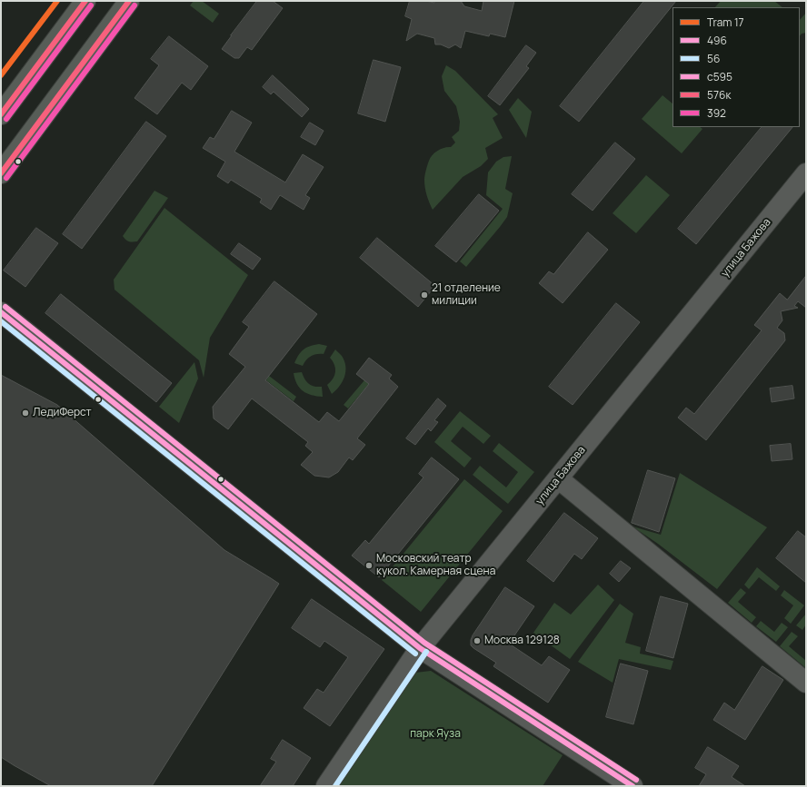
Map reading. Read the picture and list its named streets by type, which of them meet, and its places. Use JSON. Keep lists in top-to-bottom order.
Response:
{
  "streets": {
    "street": ["улица Бажова"]
  },
  "parks": ["парк Яуза"],
  "places": [
    "21 отделение милиции",
    "ЛедиФерст",
    "Московский театр кукол. Камерная сцена",
    "Москва 129128"
  ],
  "lines": [
    "tram line 17",
    "transit line 576к",
    "transit line 392",
    "transit line с595",
    "transit line 496",
    "transit line 56"
  ],
  "legend": [
    "Tram 17",
    "496",
    "56",
    "с595",
    "576к",
    "392"
  ]
}
